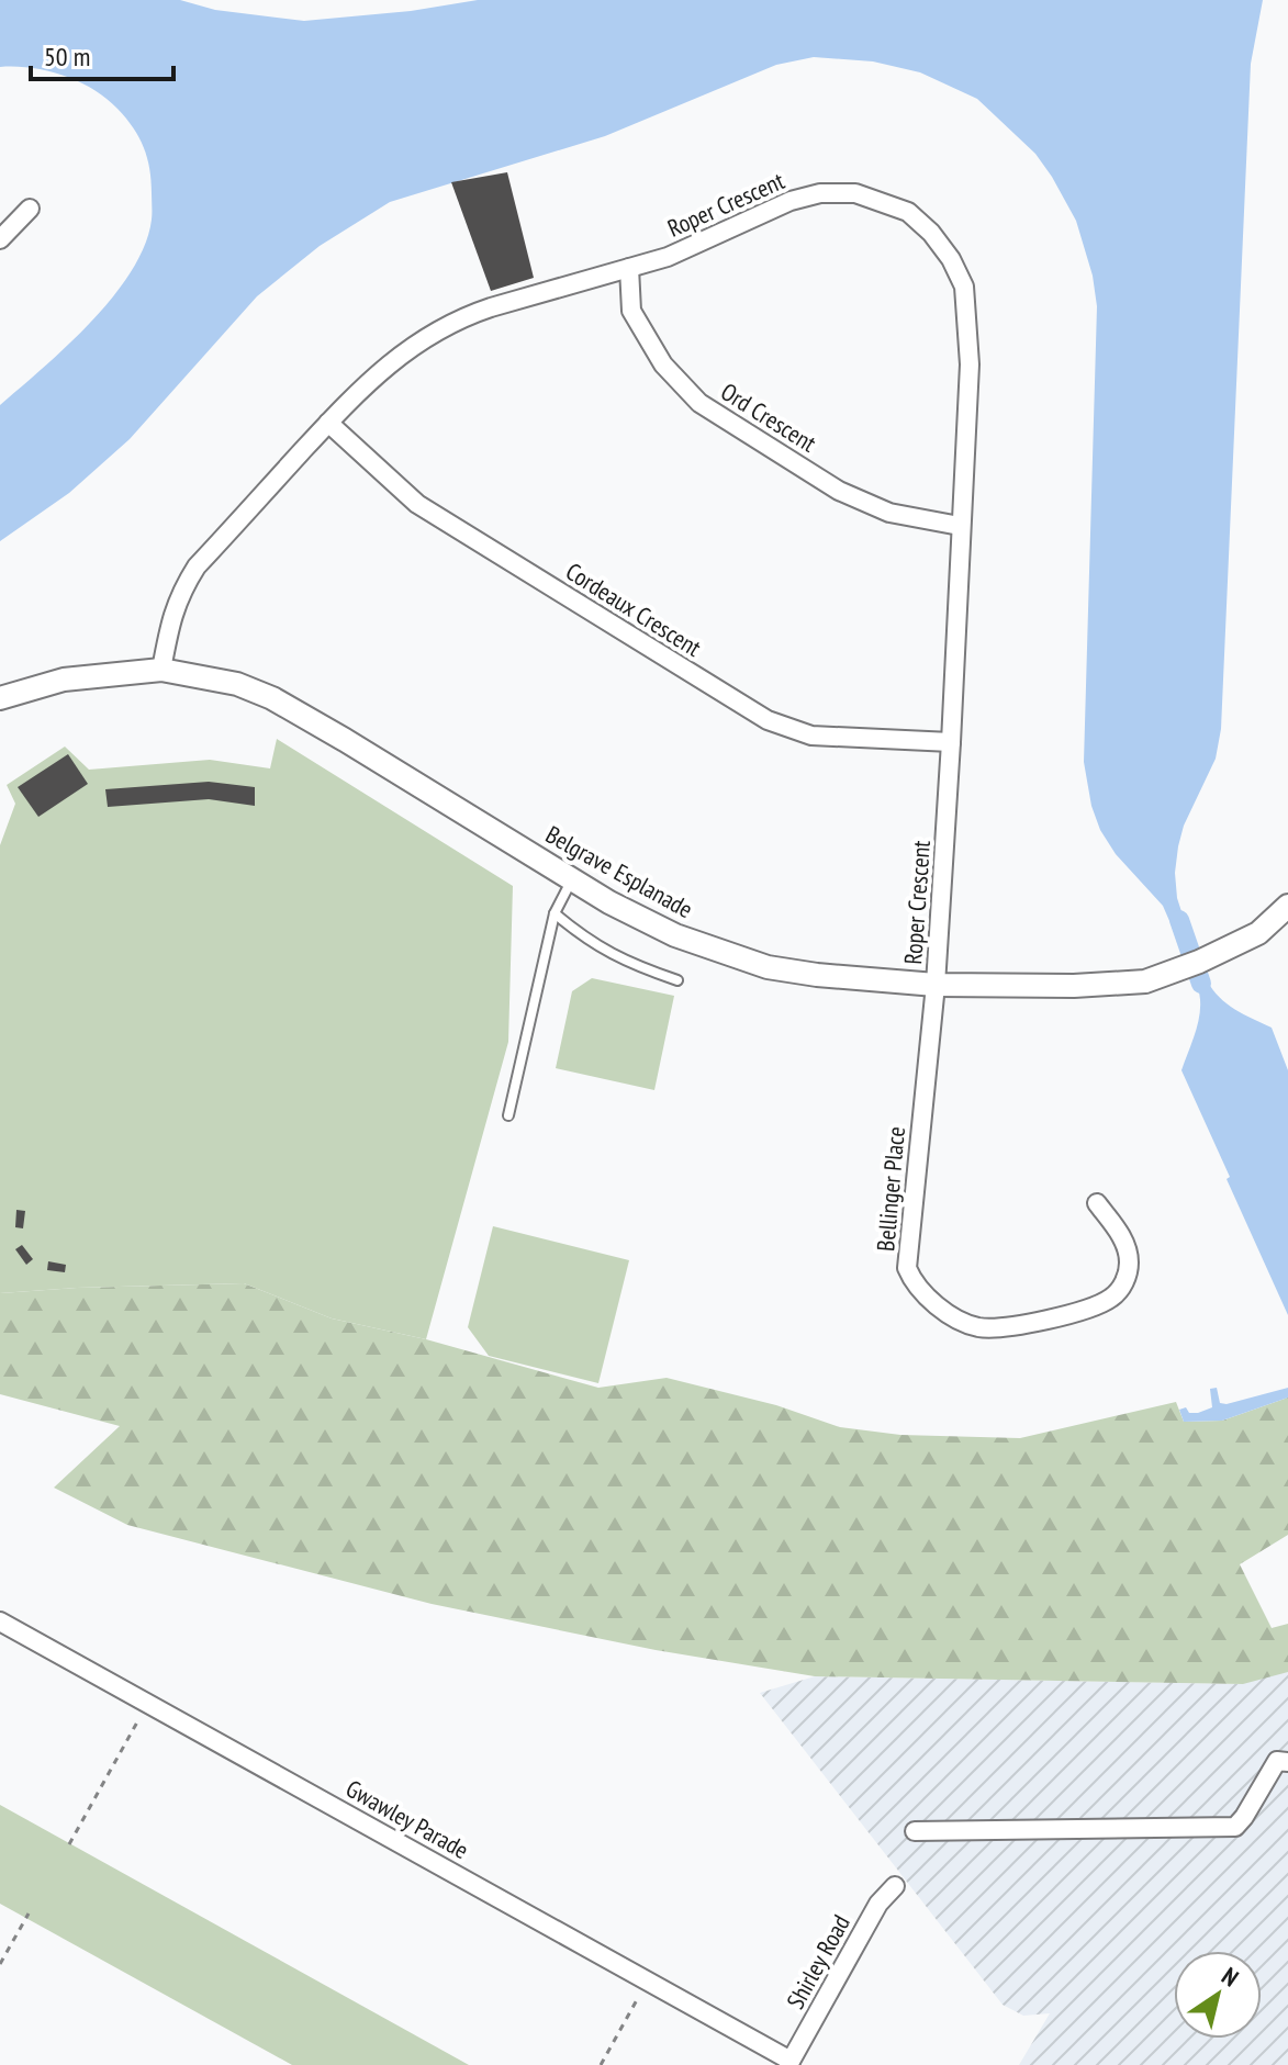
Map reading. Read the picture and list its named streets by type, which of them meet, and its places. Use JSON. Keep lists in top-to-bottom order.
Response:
{
  "streets": {
    "street": [
      "Roper Crescent",
      "Ord Crescent",
      "Cordeaux Crescent",
      "Belgrave Esplanade",
      "Bellinger Place",
      "Gwawley Parade",
      "Shirley Road"
    ]
  },
  "crossings": [
    ["Roper Crescent", "Ord Crescent"],
    ["Roper Crescent", "Cordeaux Crescent"],
    ["Roper Crescent", "Belgrave Esplanade"],
    ["Roper Crescent", "Bellinger Place"],
    ["Belgrave Esplanade", "Bellinger Place"],
    ["Gwawley Parade", "Shirley Road"]
  ],
  "scale_bar": "50 m",
  "north": "top right"
}
